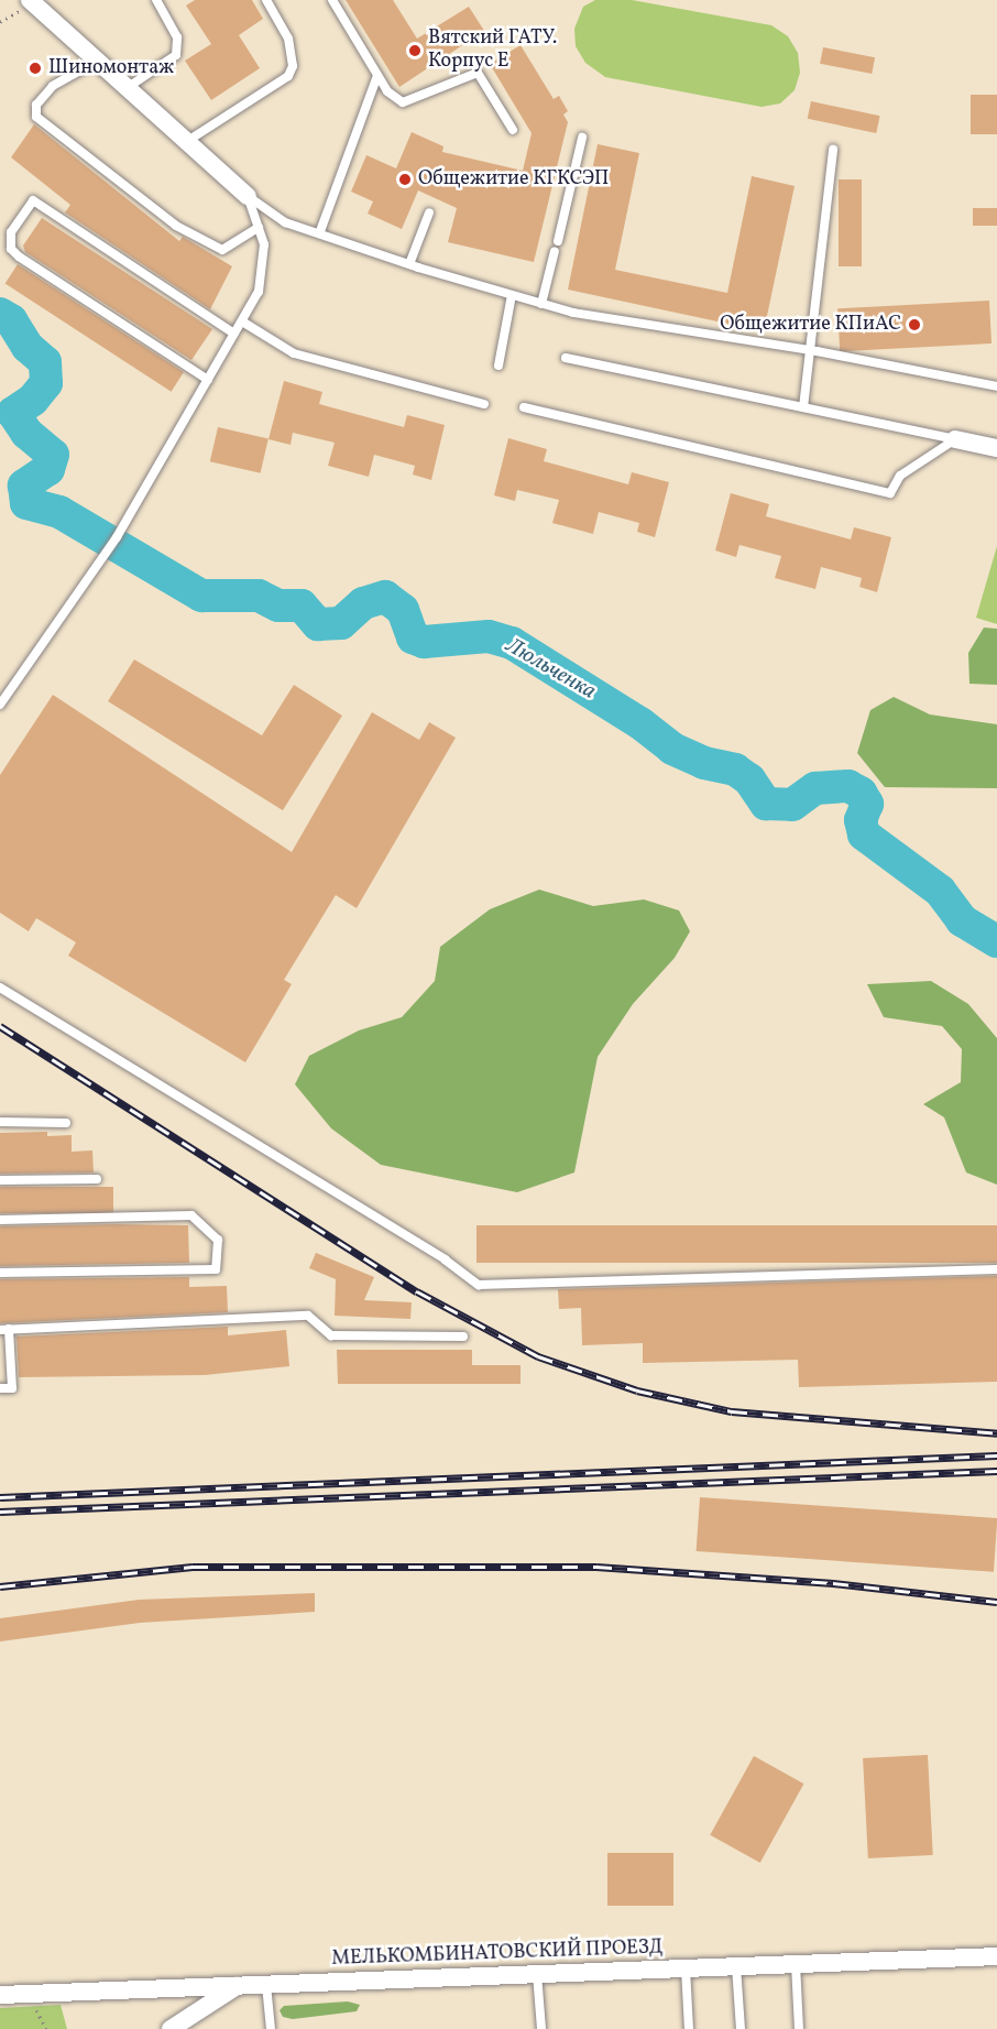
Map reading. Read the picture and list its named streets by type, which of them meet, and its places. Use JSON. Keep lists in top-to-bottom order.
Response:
{
  "streets": {
    "street": ["МЕЛЬКОМБИНАТОВСКИЙ ПРОЕЗД"]
  },
  "water": ["Люльченка"],
  "places": [
    "Вятский ГАТУ. Корпус Е",
    "Шиномонтаж",
    "Общежитие КГКСЭП",
    "Общежитие КПиАС"
  ]
}
